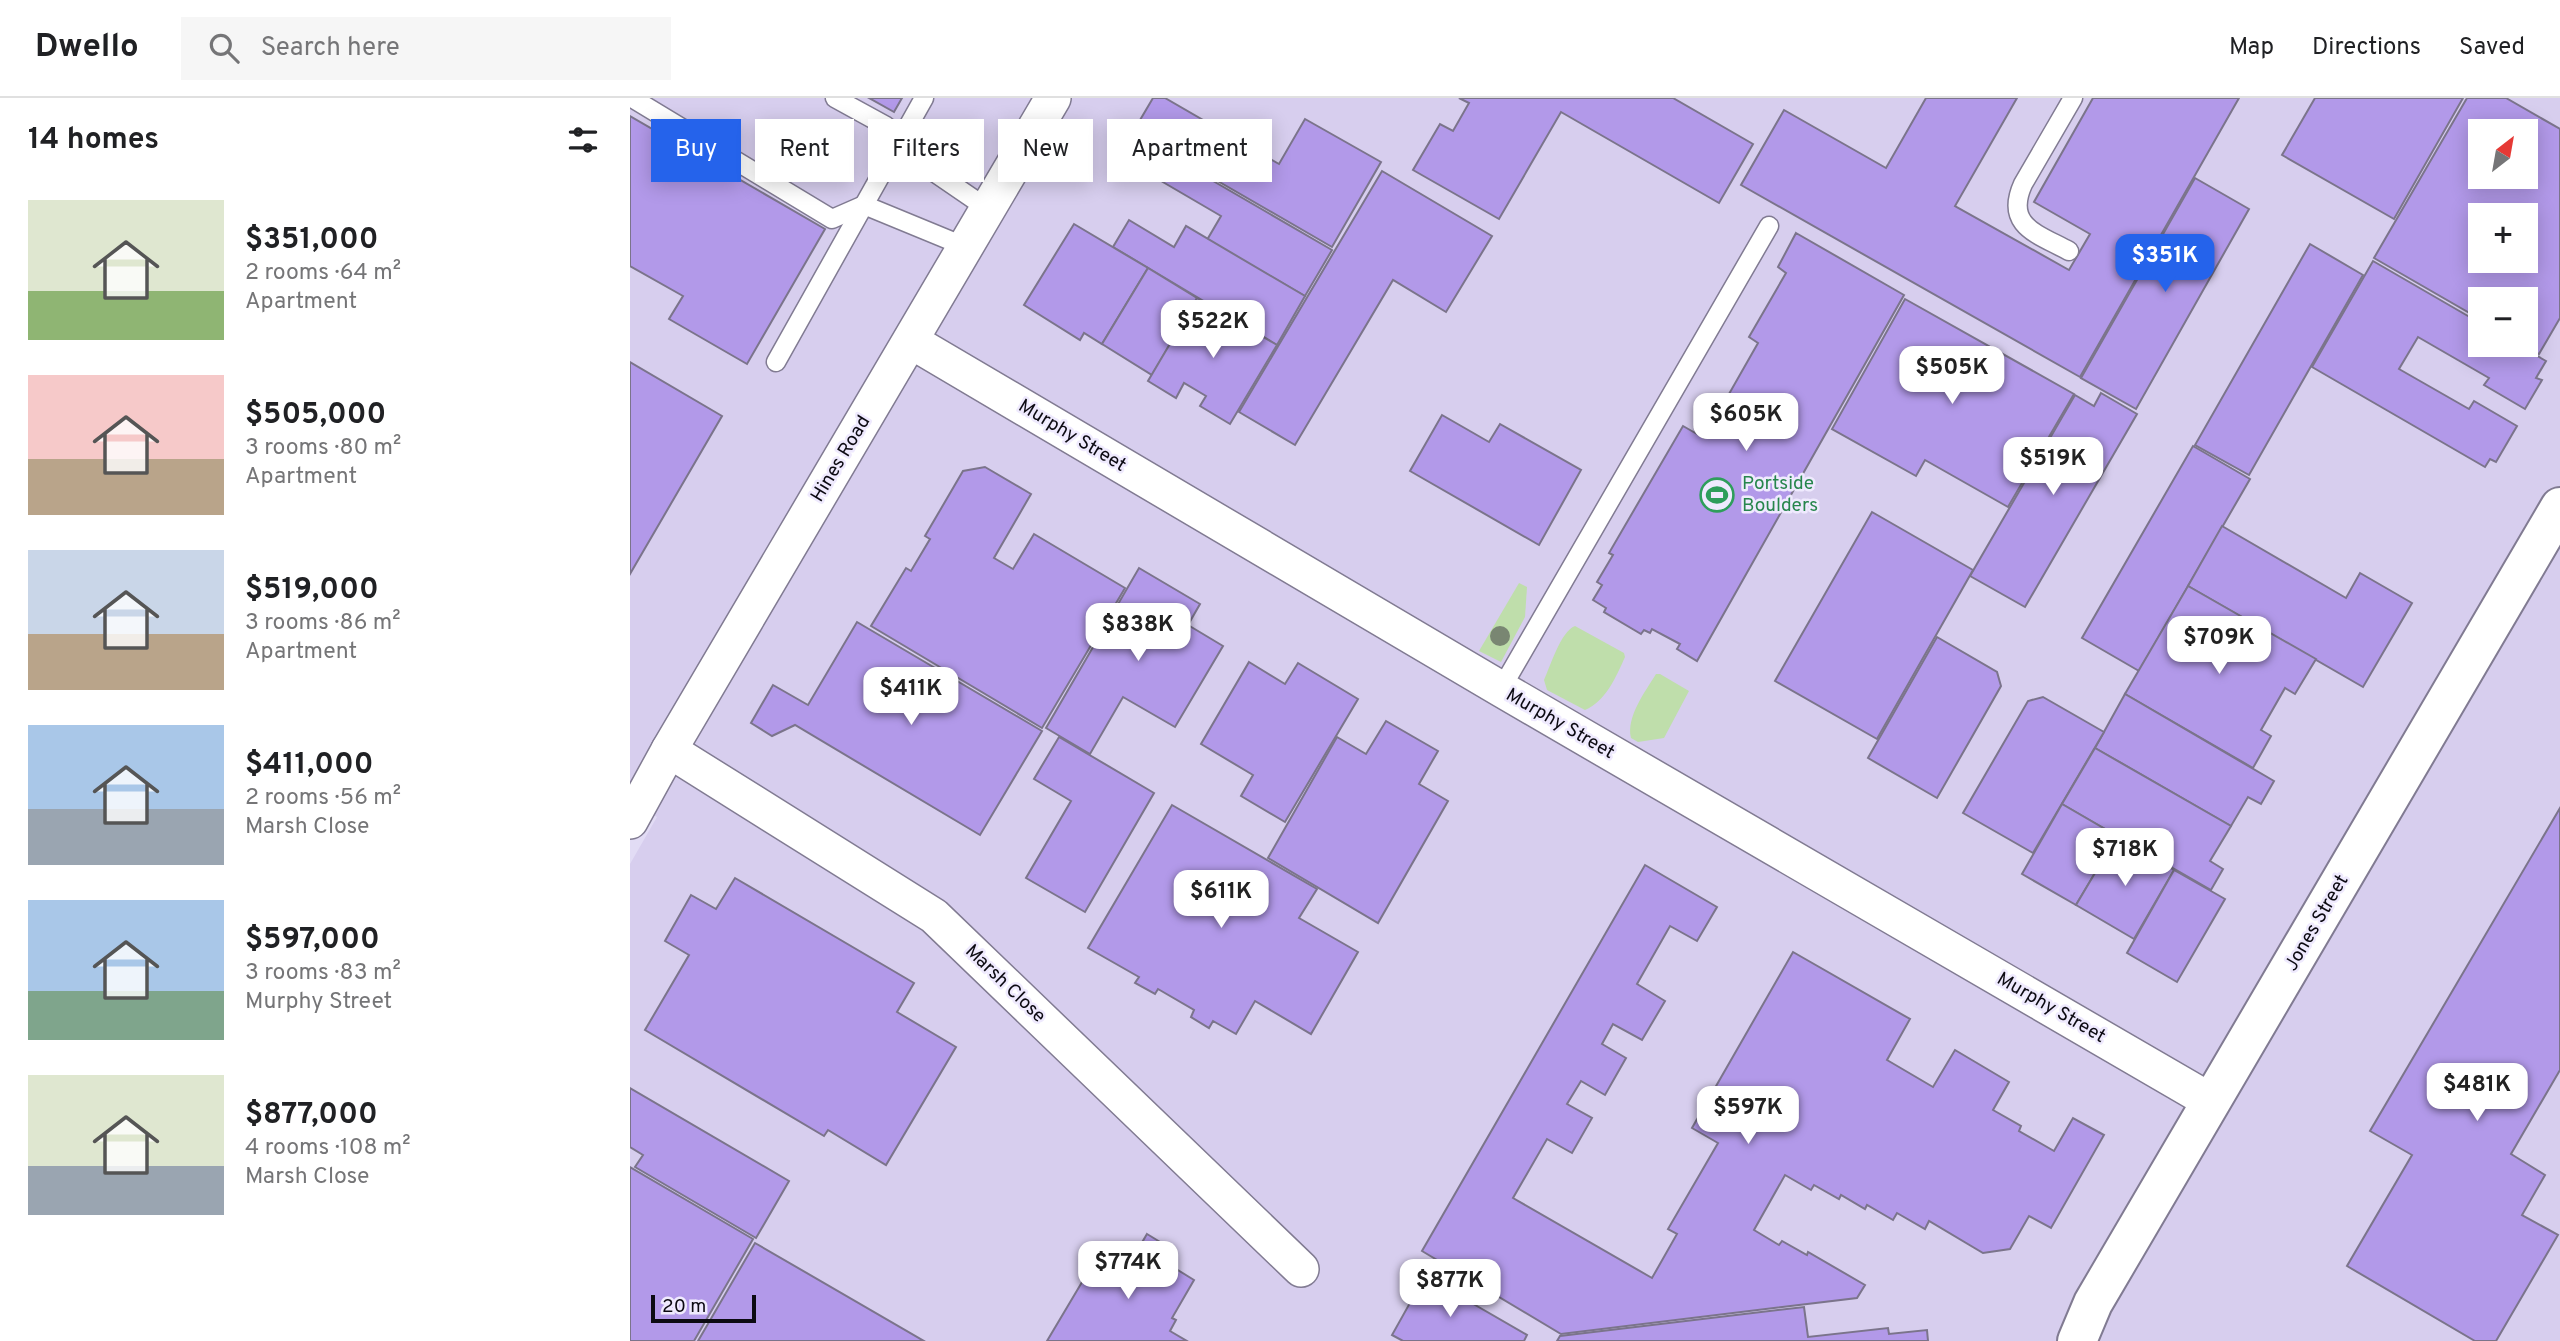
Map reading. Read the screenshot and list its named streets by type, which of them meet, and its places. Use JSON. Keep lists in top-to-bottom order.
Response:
{
  "streets": {
    "street": [
      "Murphy Street",
      "Hines Road",
      "Jones Street",
      "Marsh Close"
    ]
  },
  "crossings": [
    ["Murphy Street", "Hines Road"],
    ["Murphy Street", "Jones Street"],
    ["Hines Road", "Marsh Close"]
  ],
  "places": {
    "sports": ["Portside Boulders"]
  },
  "scale_bar": "20 m",
  "north": "top right",
  "page": {
    "header": "Dwello",
    "search": "Search here",
    "nav": ["Map", "Directions", "Saved"],
    "heading": "14 homes",
    "map_buttons": ["+", "−"],
    "chip": [
      "Buy",
      "Rent",
      "Filters",
      "New",
      "Apartment"
    ],
    "list": [
      {
        "name": "$351,000",
        "note": "2 rooms · 64 m² · Apartment"
      },
      {
        "name": "$505,000",
        "note": "3 rooms · 80 m² · Apartment"
      },
      {
        "name": "$519,000",
        "note": "3 rooms · 86 m² · Apartment"
      },
      {
        "name": "$411,000",
        "note": "2 rooms · 56 m² · Marsh Close"
      },
      {
        "name": "$597,000",
        "note": "3 rooms · 83 m² · Murphy Street"
      },
      {
        "name": "$877,000",
        "note": "4 rooms · 108 m² · Marsh Close"
      }
    ],
    "price": [
      "$351K",
      "$522K",
      "$505K",
      "$605K",
      "$519K",
      "$838K",
      "$709K",
      "$411K",
      "$718K",
      "$611K",
      "$481K",
      "$597K",
      "$774K",
      "$877K"
    ],
    "scale": "20 m"
  }
}
